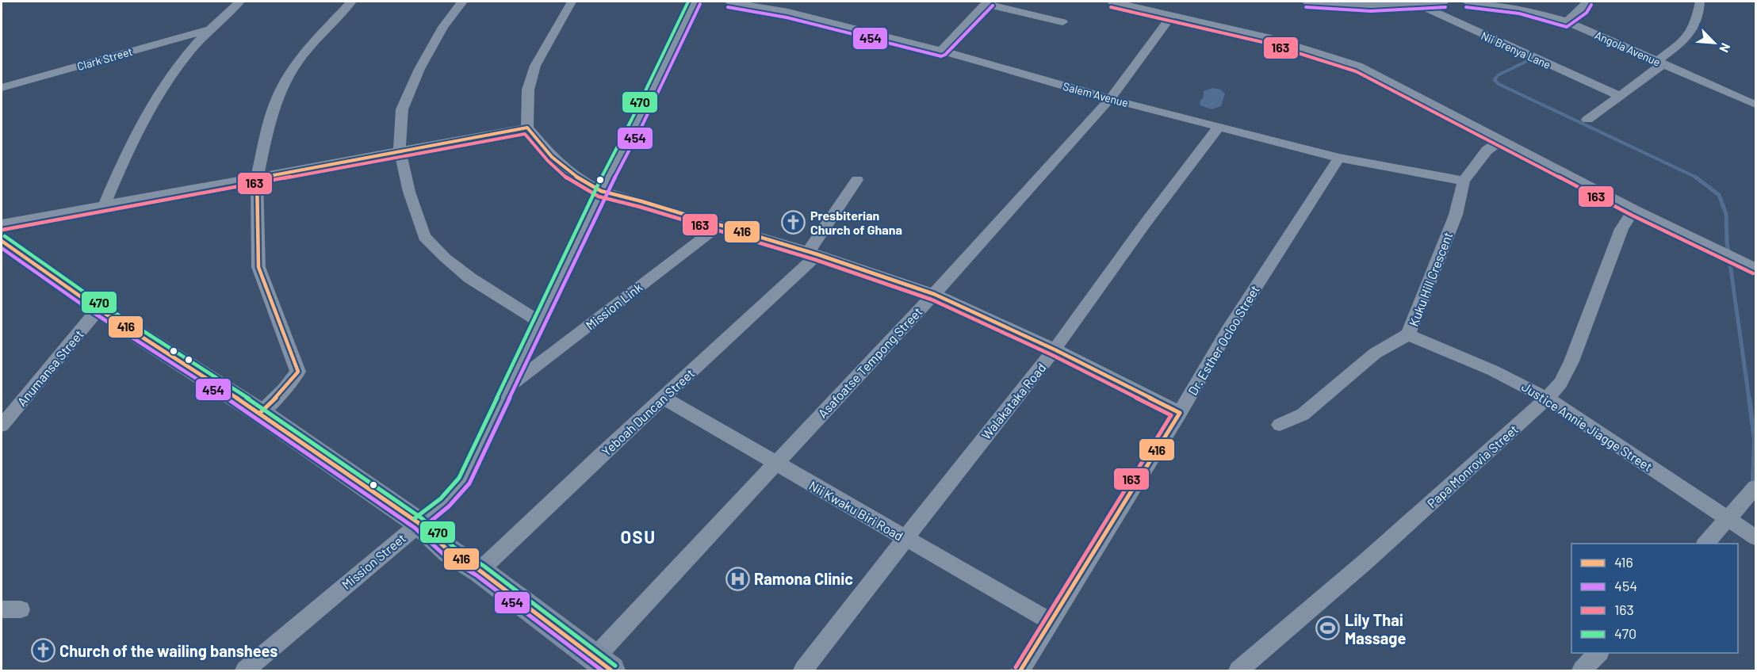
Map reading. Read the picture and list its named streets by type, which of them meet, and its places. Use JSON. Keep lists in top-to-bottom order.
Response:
{
  "streets": {
    "street": [
      "Angola Avenue",
      "Nii Brenya Lane",
      "Clark Street",
      "Salem Avenue",
      "Kuku Hill Crescent",
      "Mission Link",
      "Dr. Esther Ocloo Street",
      "Asafoatse Tempong Street",
      "Anumansa Street",
      "Walakataka Road",
      "Yeboah Duncan Street",
      "Justice Annie Jiagge Street",
      "Papa Monrovia Street",
      "Nii Kwaku Biri Road",
      "Mission Street"
    ]
  },
  "crossings": [
    ["Salem Avenue", "Kuku Hill Crescent"],
    ["Salem Avenue", "Dr. Esther Ocloo Street"],
    ["Salem Avenue", "Asafoatse Tempong Street"],
    ["Salem Avenue", "Walakataka Road"],
    ["Kuku Hill Crescent", "Justice Annie Jiagge Street"],
    ["Mission Link", "Mission Street"],
    ["Dr. Esther Ocloo Street", "Nii Kwaku Biri Road"],
    ["Asafoatse Tempong Street", "Nii Kwaku Biri Road"],
    ["Walakataka Road", "Nii Kwaku Biri Road"],
    ["Yeboah Duncan Street", "Nii Kwaku Biri Road"],
    ["Justice Annie Jiagge Street", "Papa Monrovia Street"]
  ],
  "districts": ["OSU"],
  "places": {
    "church": ["Presbiterian Church of Ghana", "Church of the wailing banshees"],
    "hospital": ["Ramona Clinic"],
    "sports": ["Lily Thai Massage"]
  },
  "lines": [
    "transit line 470",
    "transit line 454",
    "transit line 163",
    "transit line 416"
  ],
  "legend": [
    "416",
    "454",
    "163",
    "470"
  ],
  "north": "bottom right"
}
